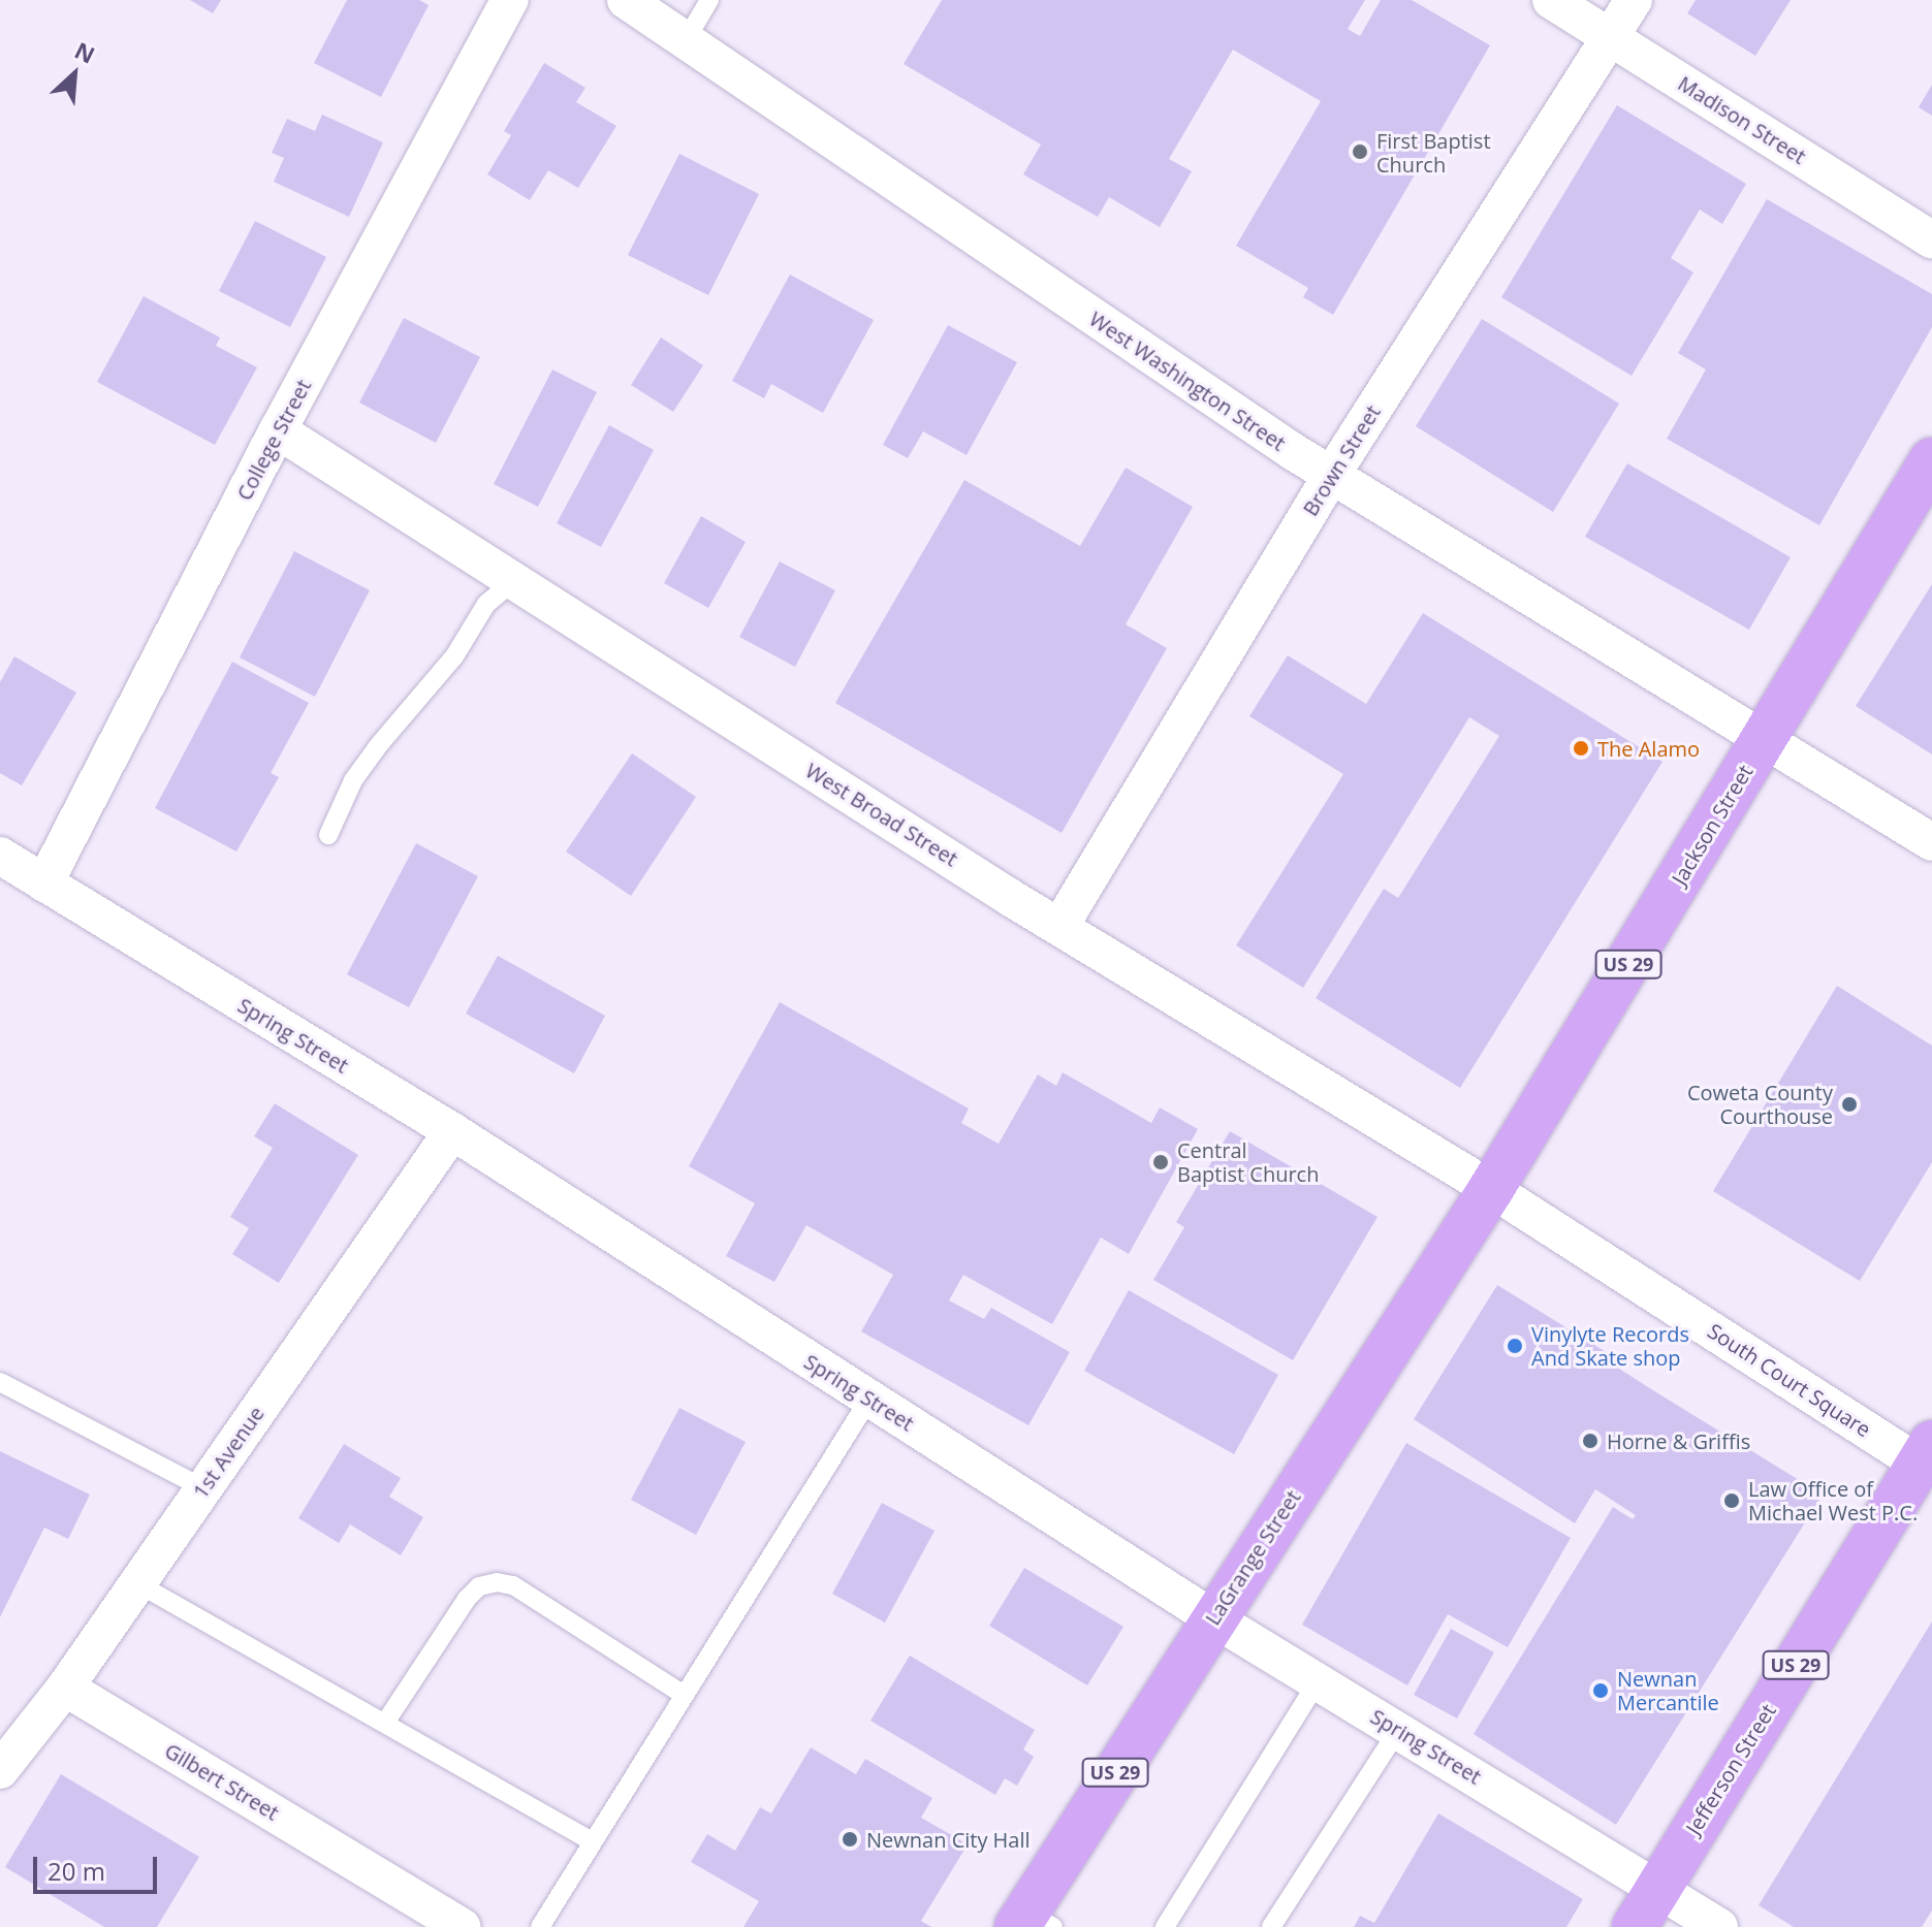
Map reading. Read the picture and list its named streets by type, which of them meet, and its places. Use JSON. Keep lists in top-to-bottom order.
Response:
{
  "streets": {
    "main road": [
      "Jackson Street",
      "US 29",
      "LaGrange Street",
      "Jefferson Street"
    ],
    "street": [
      "Madison Street",
      "West Washington Street",
      "College Street",
      "Brown Street",
      "West Broad Street",
      "Spring Street",
      "South Court Square",
      "1st Avenue",
      "Gilbert Street"
    ]
  },
  "crossings": [
    ["Madison Street", "Brown Street"],
    ["West Washington Street", "Brown Street"],
    ["West Washington Street", "Jackson Street"],
    ["College Street", "West Broad Street"],
    ["College Street", "Spring Street"],
    ["Brown Street", "West Broad Street"],
    ["West Broad Street", "Jackson Street"],
    ["West Broad Street", "South Court Square"],
    ["West Broad Street", "LaGrange Street"],
    ["Jackson Street", "South Court Square"],
    ["Jackson Street", "LaGrange Street"],
    ["Spring Street", "1st Avenue"],
    ["Spring Street", "LaGrange Street"],
    ["Spring Street", "Jefferson Street"],
    ["South Court Square", "LaGrange Street"],
    ["South Court Square", "Jefferson Street"],
    ["1st Avenue", "Gilbert Street"]
  ],
  "places": [
    "First Baptist Church",
    "The Alamo",
    "Coweta County Courthouse",
    "Central Baptist Church",
    "Vinylyte Records And Skate shop",
    "Horne & Griffis",
    "Law Office of Michael West P.C.",
    "Newnan Mercantile",
    "Newnan City Hall"
  ],
  "scale_bar": "20 m",
  "north": "top right"
}
